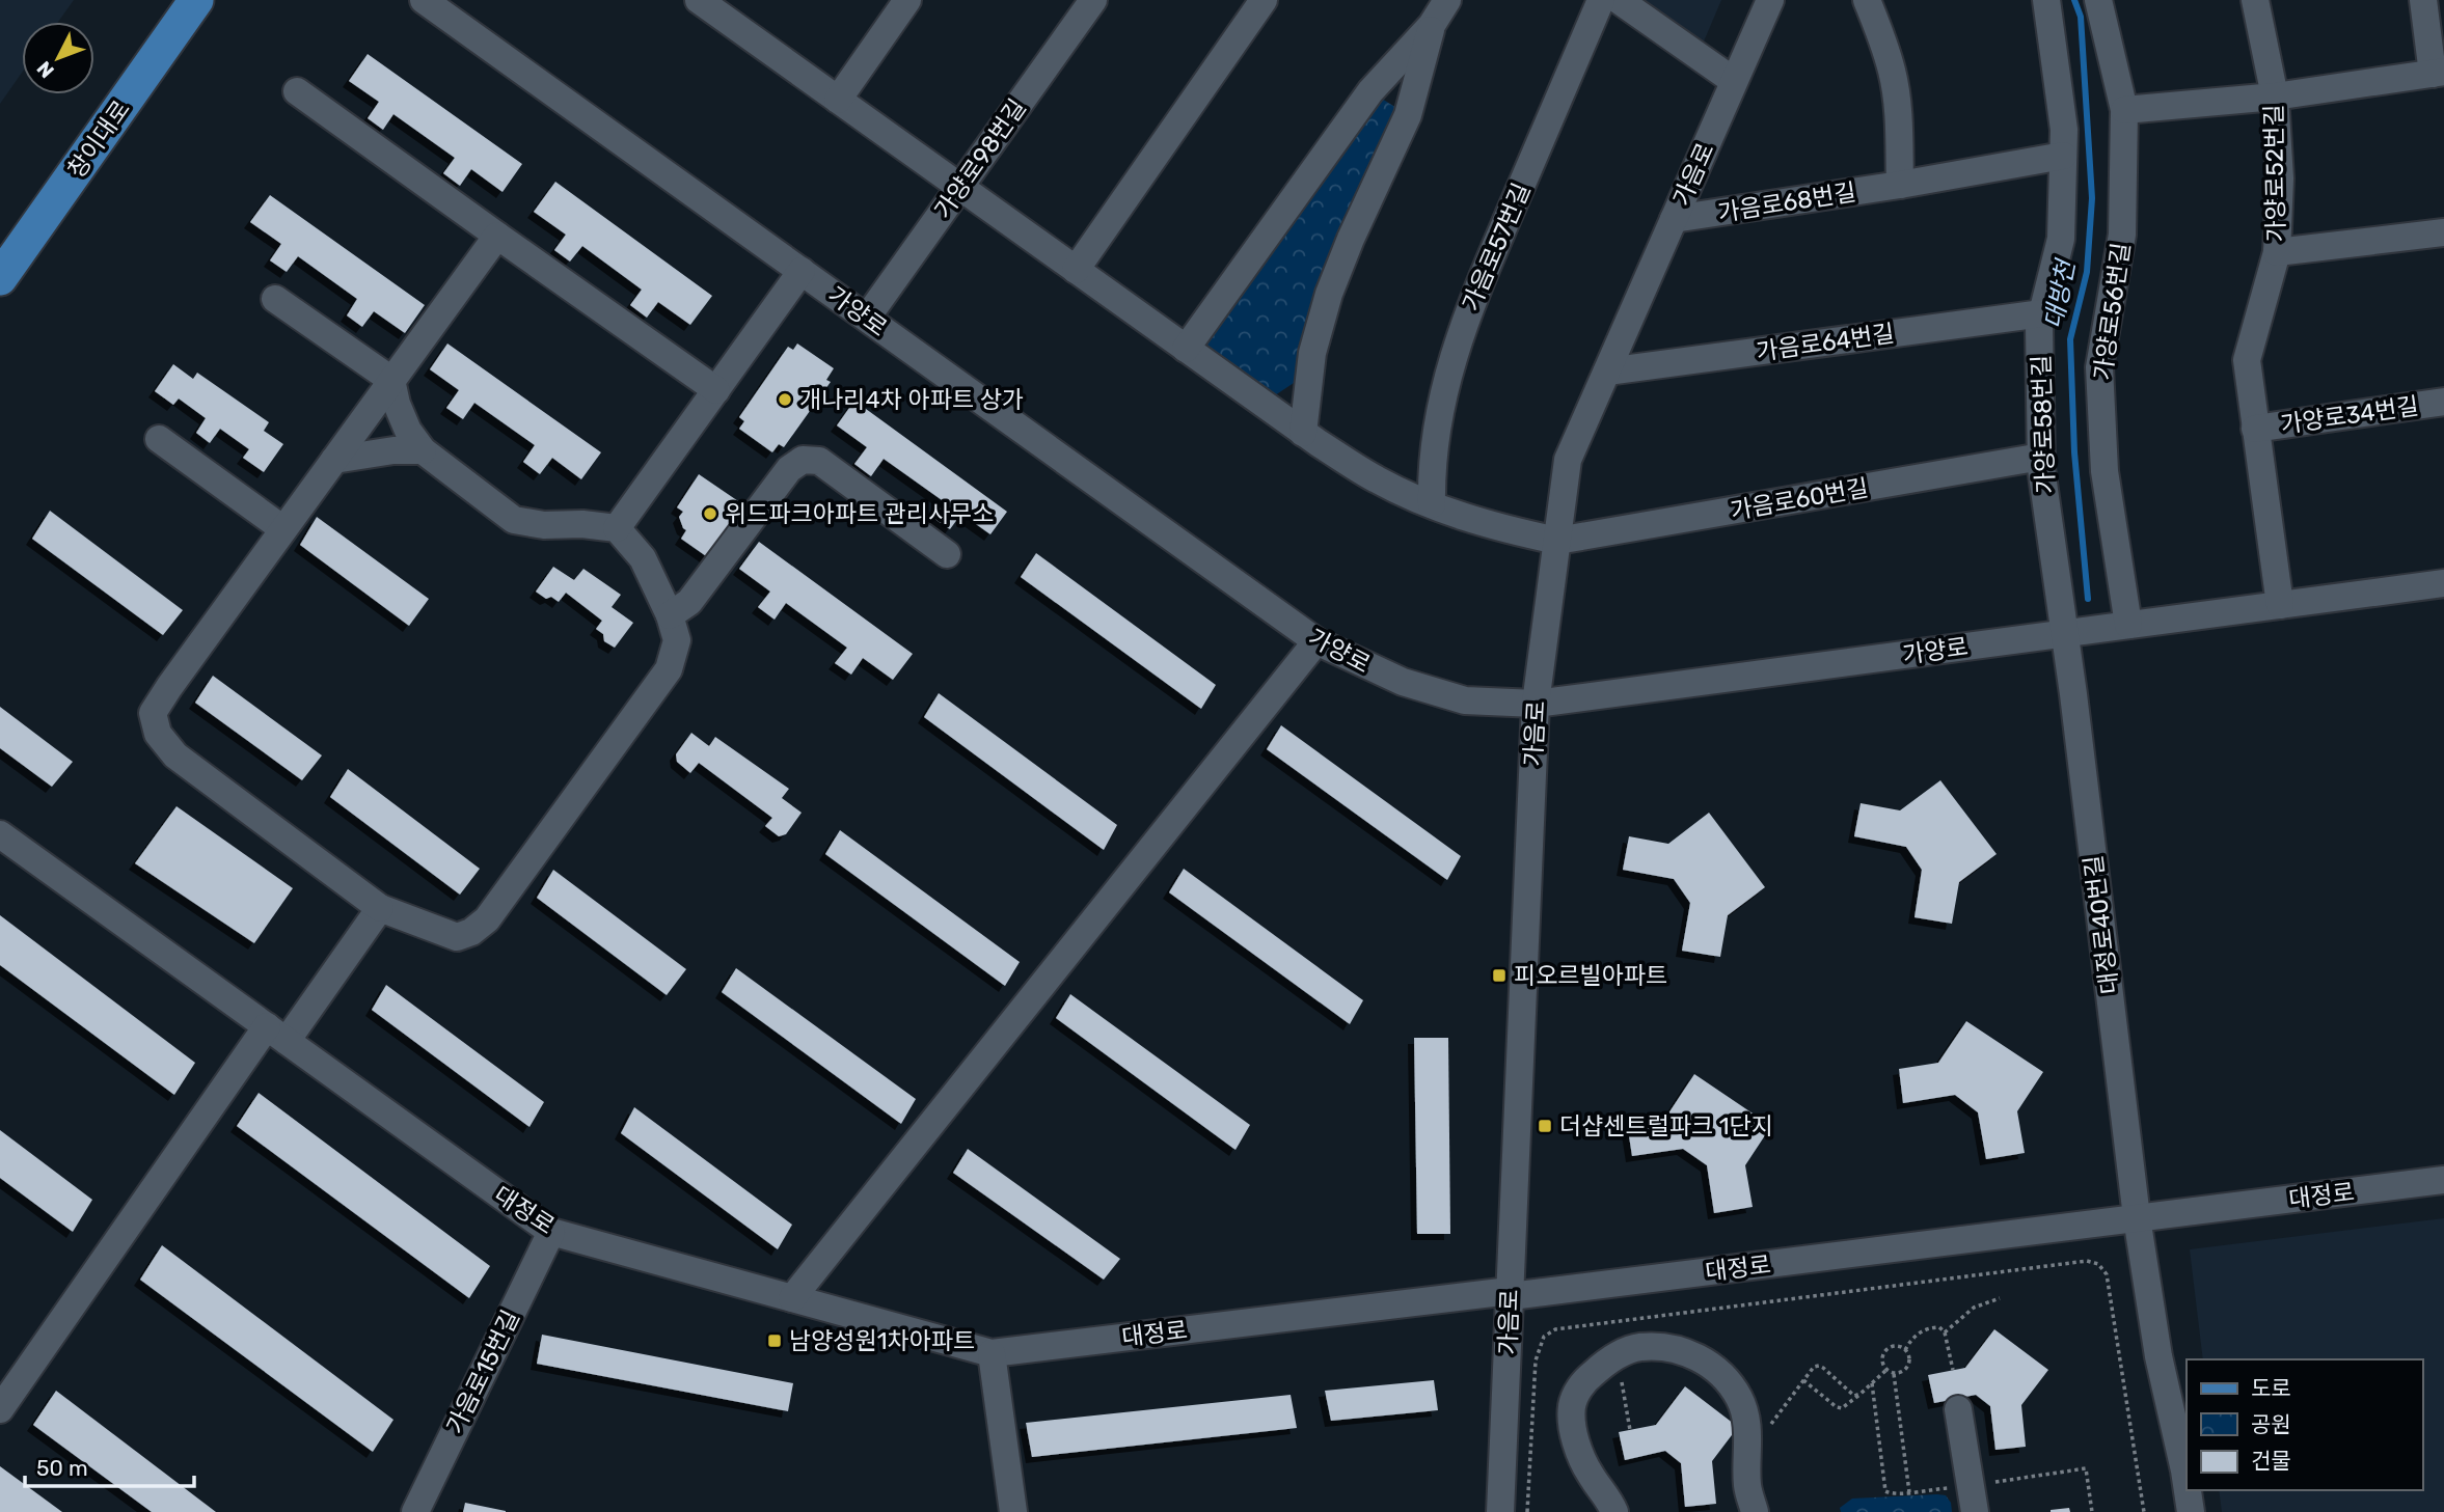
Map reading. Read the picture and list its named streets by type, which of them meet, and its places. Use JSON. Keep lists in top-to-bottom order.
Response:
{
  "streets": {
    "main road": ["창이대로"],
    "street": [
      "가양로98번길",
      "가양로52번길",
      "가음로",
      "가음로68번길",
      "가음로57번길",
      "가양로",
      "가양로56번길",
      "가음로64번길",
      "가양로34번길",
      "가양로58번길",
      "가음로60번길",
      "대정로40번길",
      "대정로",
      "가음로15번길"
    ]
  },
  "crossings": [
    ["가양로98번길", "가양로"],
    ["가양로52번길", "가양로"],
    ["가양로52번길", "가양로34번길"],
    ["가음로", "가음로68번길"],
    ["가음로", "가양로"],
    ["가음로", "가음로64번길"],
    ["가음로", "가음로60번길"],
    ["가음로", "대정로"],
    ["가음로68번길", "가양로58번길"],
    ["가양로", "가양로56번길"],
    ["가양로", "가양로58번길"],
    ["가양로", "대정로40번길"],
    ["가음로64번길", "가양로58번길"],
    ["가양로58번길", "가음로60번길"],
    ["가양로58번길", "대정로40번길"],
    ["대정로40번길", "대정로"],
    ["대정로", "가음로15번길"]
  ],
  "water": ["대방천"],
  "places": {
    "other": ["개나리4차 아파트 상가", "위드파크아파트 관리사무소"],
    "transit": ["피오르빌아파트", "더샵센트럴파크 1단지", "남양성원1차아파트"]
  },
  "legend": ["도로", "공원", "건물"],
  "scale_bar": "50 m",
  "north": "bottom left"
}
